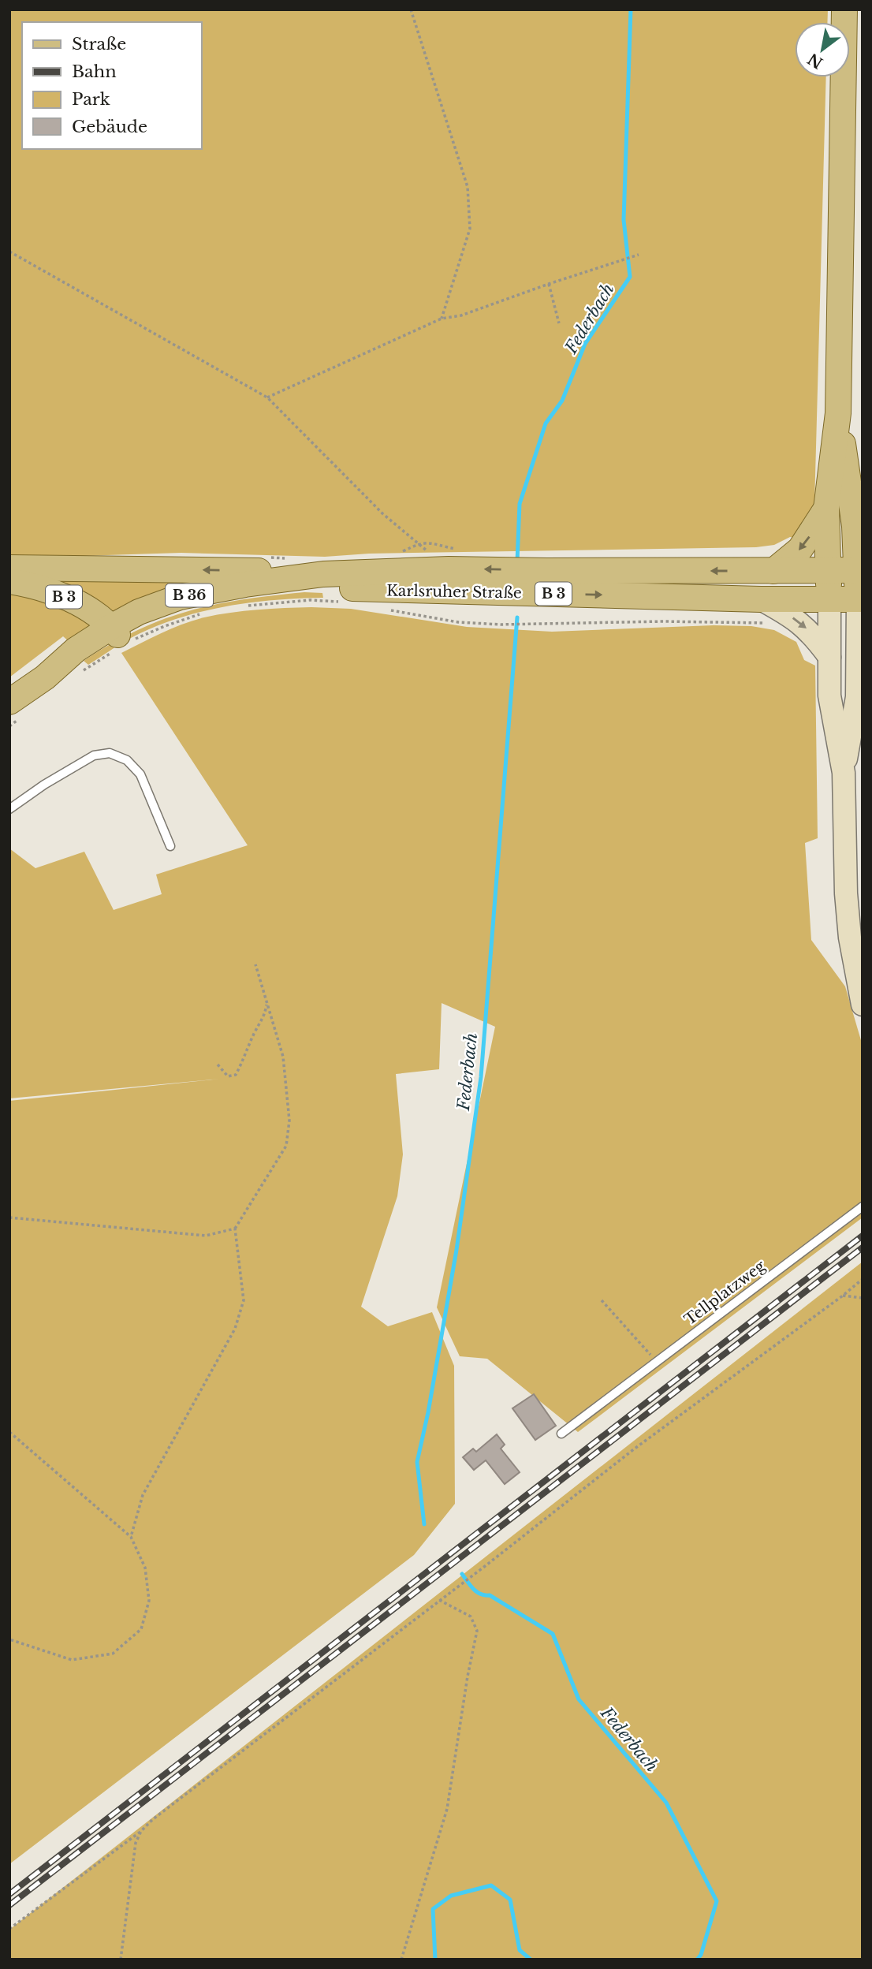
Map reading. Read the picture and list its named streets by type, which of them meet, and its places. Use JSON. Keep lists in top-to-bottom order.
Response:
{
  "streets": {
    "main road": ["Karlsruher Straße", "B 3", "B 36"],
    "lane": ["Tellplatzweg"]
  },
  "crossings": [
    ["Karlsruher Straße", "B 3"],
    ["B 3", "B 36"]
  ],
  "water": ["Federbach"],
  "legend": [
    "Straße",
    "Bahn",
    "Park",
    "Gebäude"
  ],
  "north": "bottom left"
}
